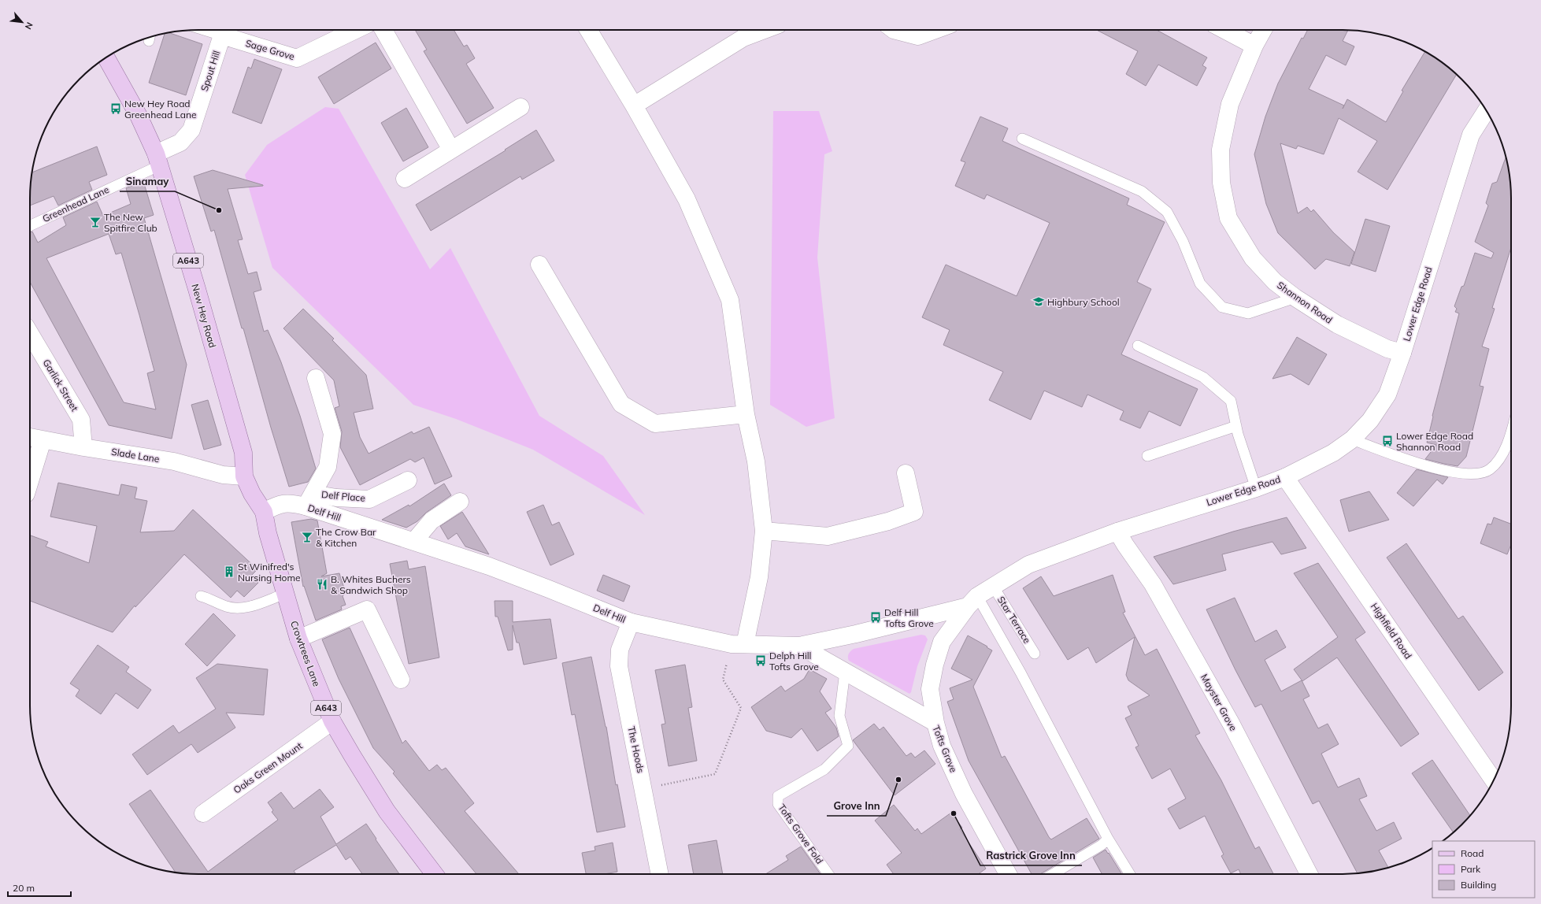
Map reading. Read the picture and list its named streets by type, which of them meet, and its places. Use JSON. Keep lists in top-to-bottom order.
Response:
{
  "streets": {
    "main road": ["A643", "New Hey Road", "Crowtrees Lane"],
    "street": [
      "Sage Grove",
      "Spout Hill",
      "Shannon Road",
      "Lower Edge Road",
      "Garlick Street",
      "Slade Lane",
      "Delf Place",
      "Delf Hill",
      "Highfield Road",
      "Mayster Grove",
      "Tofts Grove",
      "The Hoods",
      "Oaks Green Mount"
    ],
    "lane": ["Greenhead Lane", "Star Terrace", "Tofts Grove Fold"]
  },
  "crossings": [
    ["Sage Grove", "Spout Hill"],
    ["Spout Hill", "Greenhead Lane"],
    ["Spout Hill", "New Hey Road"],
    ["Greenhead Lane", "New Hey Road"],
    ["Shannon Road", "Lower Edge Road"],
    ["Lower Edge Road", "Delf Hill"],
    ["Lower Edge Road", "Star Terrace"],
    ["Lower Edge Road", "Highfield Road"],
    ["Lower Edge Road", "Mayster Grove"],
    ["Lower Edge Road", "Tofts Grove"],
    ["New Hey Road", "Slade Lane"],
    ["New Hey Road", "Crowtrees Lane"],
    ["Garlick Street", "Slade Lane"],
    ["Slade Lane", "Crowtrees Lane"],
    ["Delf Place", "Delf Hill"],
    ["Delf Hill", "Crowtrees Lane"],
    ["Delf Hill", "Tofts Grove"],
    ["Delf Hill", "The Hoods"],
    ["Crowtrees Lane", "Oaks Green Mount"],
    ["Tofts Grove", "Tofts Grove Fold"]
  ],
  "places": {
    "bus stop": [
      "New Hey Road Greenhead Lane",
      "Lower Edge Road Shannon Road",
      "Delf Hill Tofts Grove",
      "Delph Hill Tofts Grove"
    ],
    "other": ["Sinamay", "Grove Inn", "Rastrick Grove Inn"],
    "bar": ["The New Spitfire Club", "The Crow Bar & Kitchen"],
    "school or university": ["Highbury School"],
    "building": ["St Winifred's Nursing Home"],
    "restaurant": ["B. Whites Buchers & Sandwich Shop"]
  },
  "legend": ["Road", "Park", "Building"],
  "scale_bar": "20 m",
  "north": "bottom right"
}
